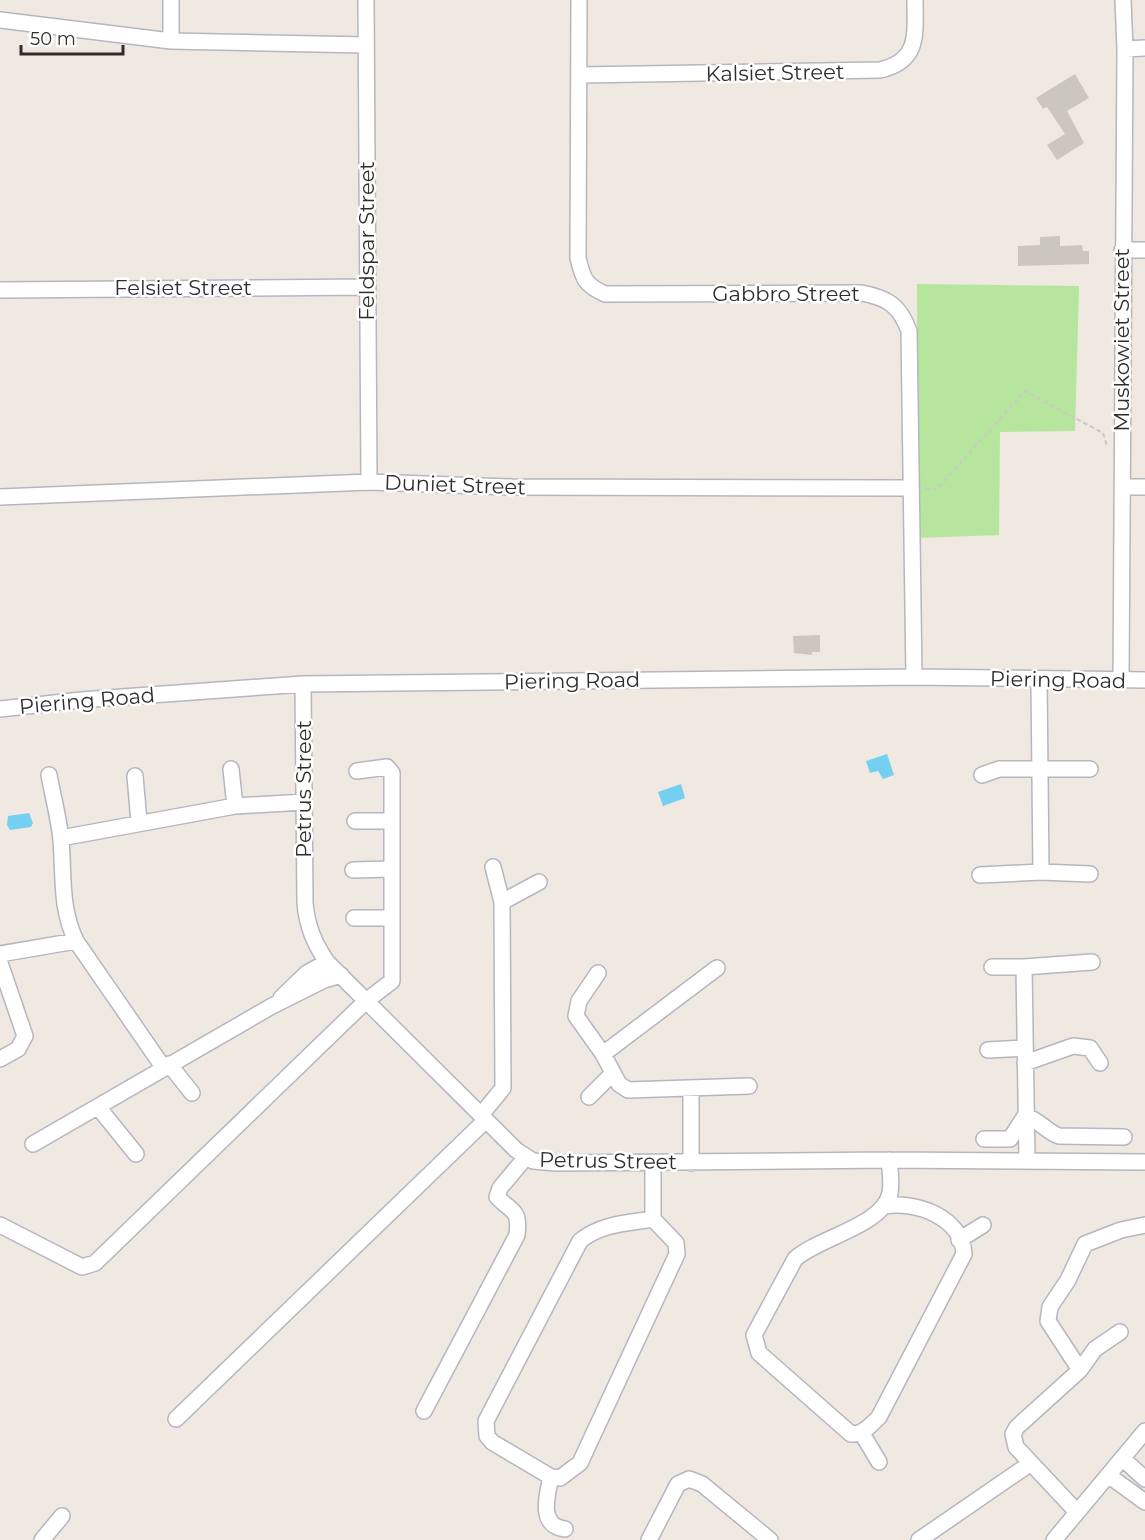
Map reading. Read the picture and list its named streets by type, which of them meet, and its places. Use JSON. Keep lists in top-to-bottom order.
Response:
{
  "streets": {
    "street": [
      "Kalsiet Street",
      "Feldspar Street",
      "Felsiet Street",
      "Gabbro Street",
      "Muskowiet Street",
      "Duniet Street",
      "Piering Road",
      "Petrus Street"
    ]
  },
  "crossings": [
    ["Kalsiet Street", "Gabbro Street"],
    ["Feldspar Street", "Felsiet Street"],
    ["Feldspar Street", "Duniet Street"],
    ["Gabbro Street", "Duniet Street"],
    ["Gabbro Street", "Piering Road"],
    ["Muskowiet Street", "Piering Road"],
    ["Piering Road", "Petrus Street"]
  ],
  "scale_bar": "50 m"
}
